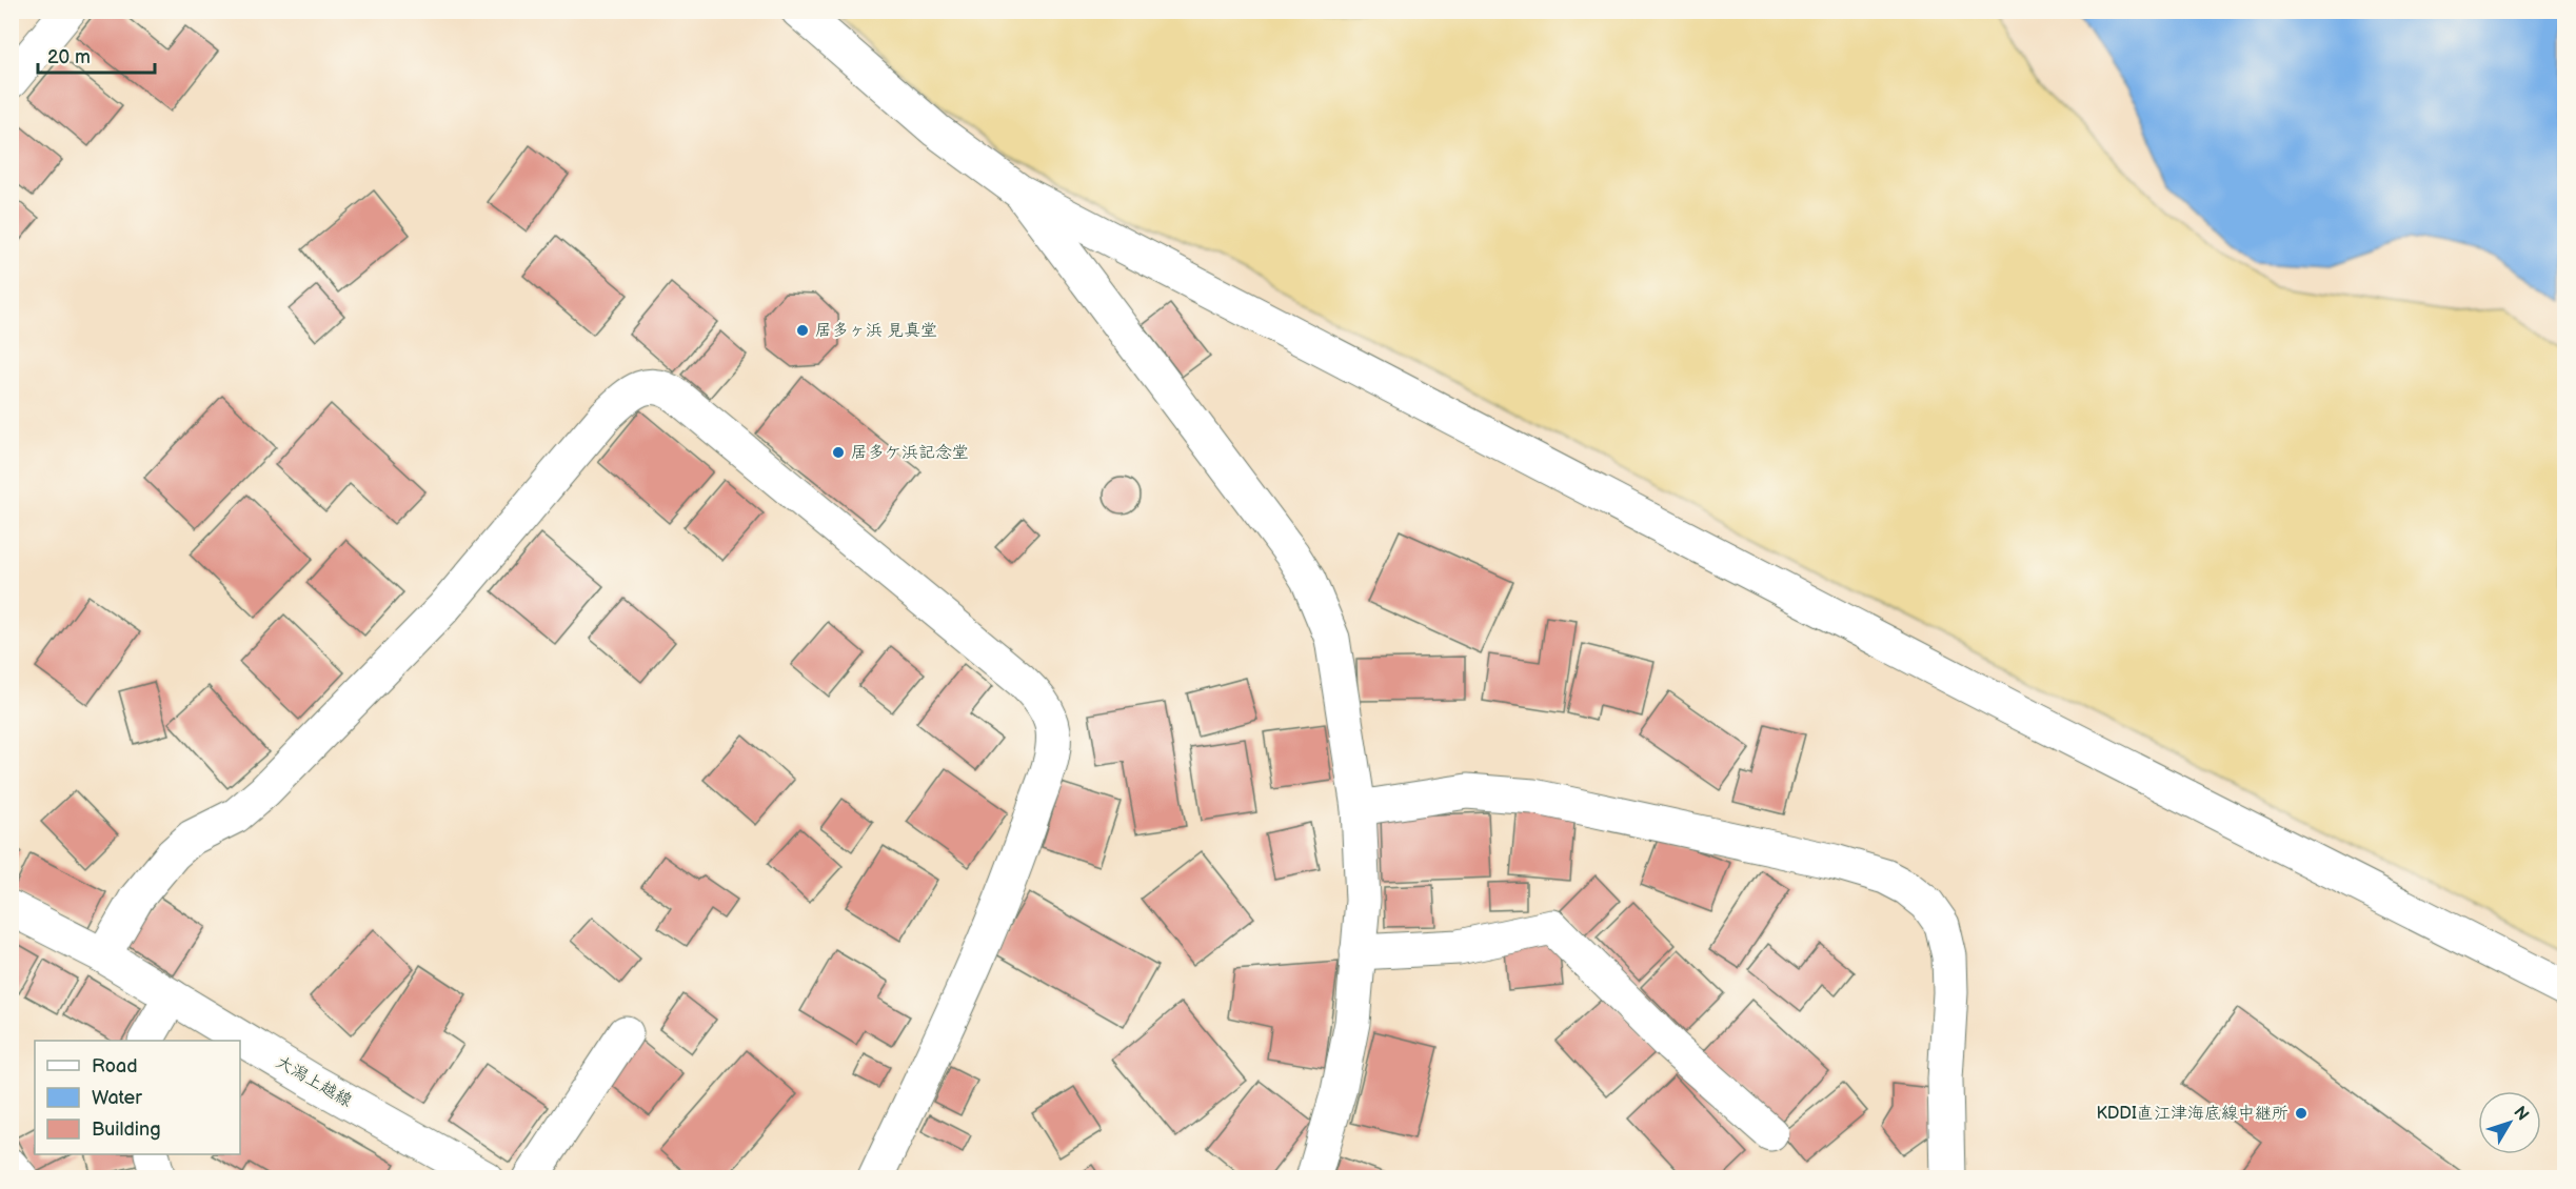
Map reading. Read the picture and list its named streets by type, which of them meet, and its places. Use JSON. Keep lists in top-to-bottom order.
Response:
{
  "streets": {
    "street": ["大潟上越線"]
  },
  "places": ["居多ヶ浜 見真堂", "居多ケ浜記念堂", "KDDI直江津海底線中継所"],
  "legend": ["Road", "Water", "Building"],
  "scale_bar": "20 m",
  "north": "top right"
}
